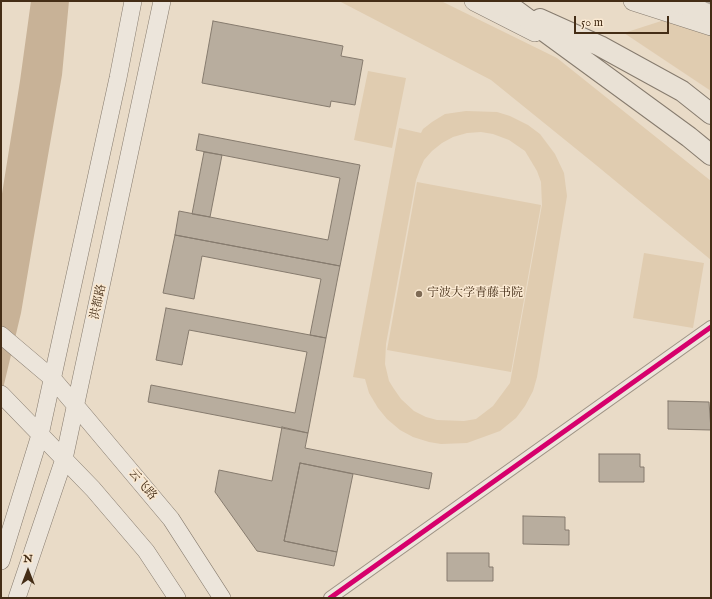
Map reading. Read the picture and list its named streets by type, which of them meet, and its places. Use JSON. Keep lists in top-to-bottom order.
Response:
{
  "streets": {
    "main road": ["洪都路", "云飞路"]
  },
  "crossings": [
    ["洪都路", "云飞路"]
  ],
  "places": ["宁波大学青藤书院"],
  "scale_bar": "50 m",
  "north": "top"
}
